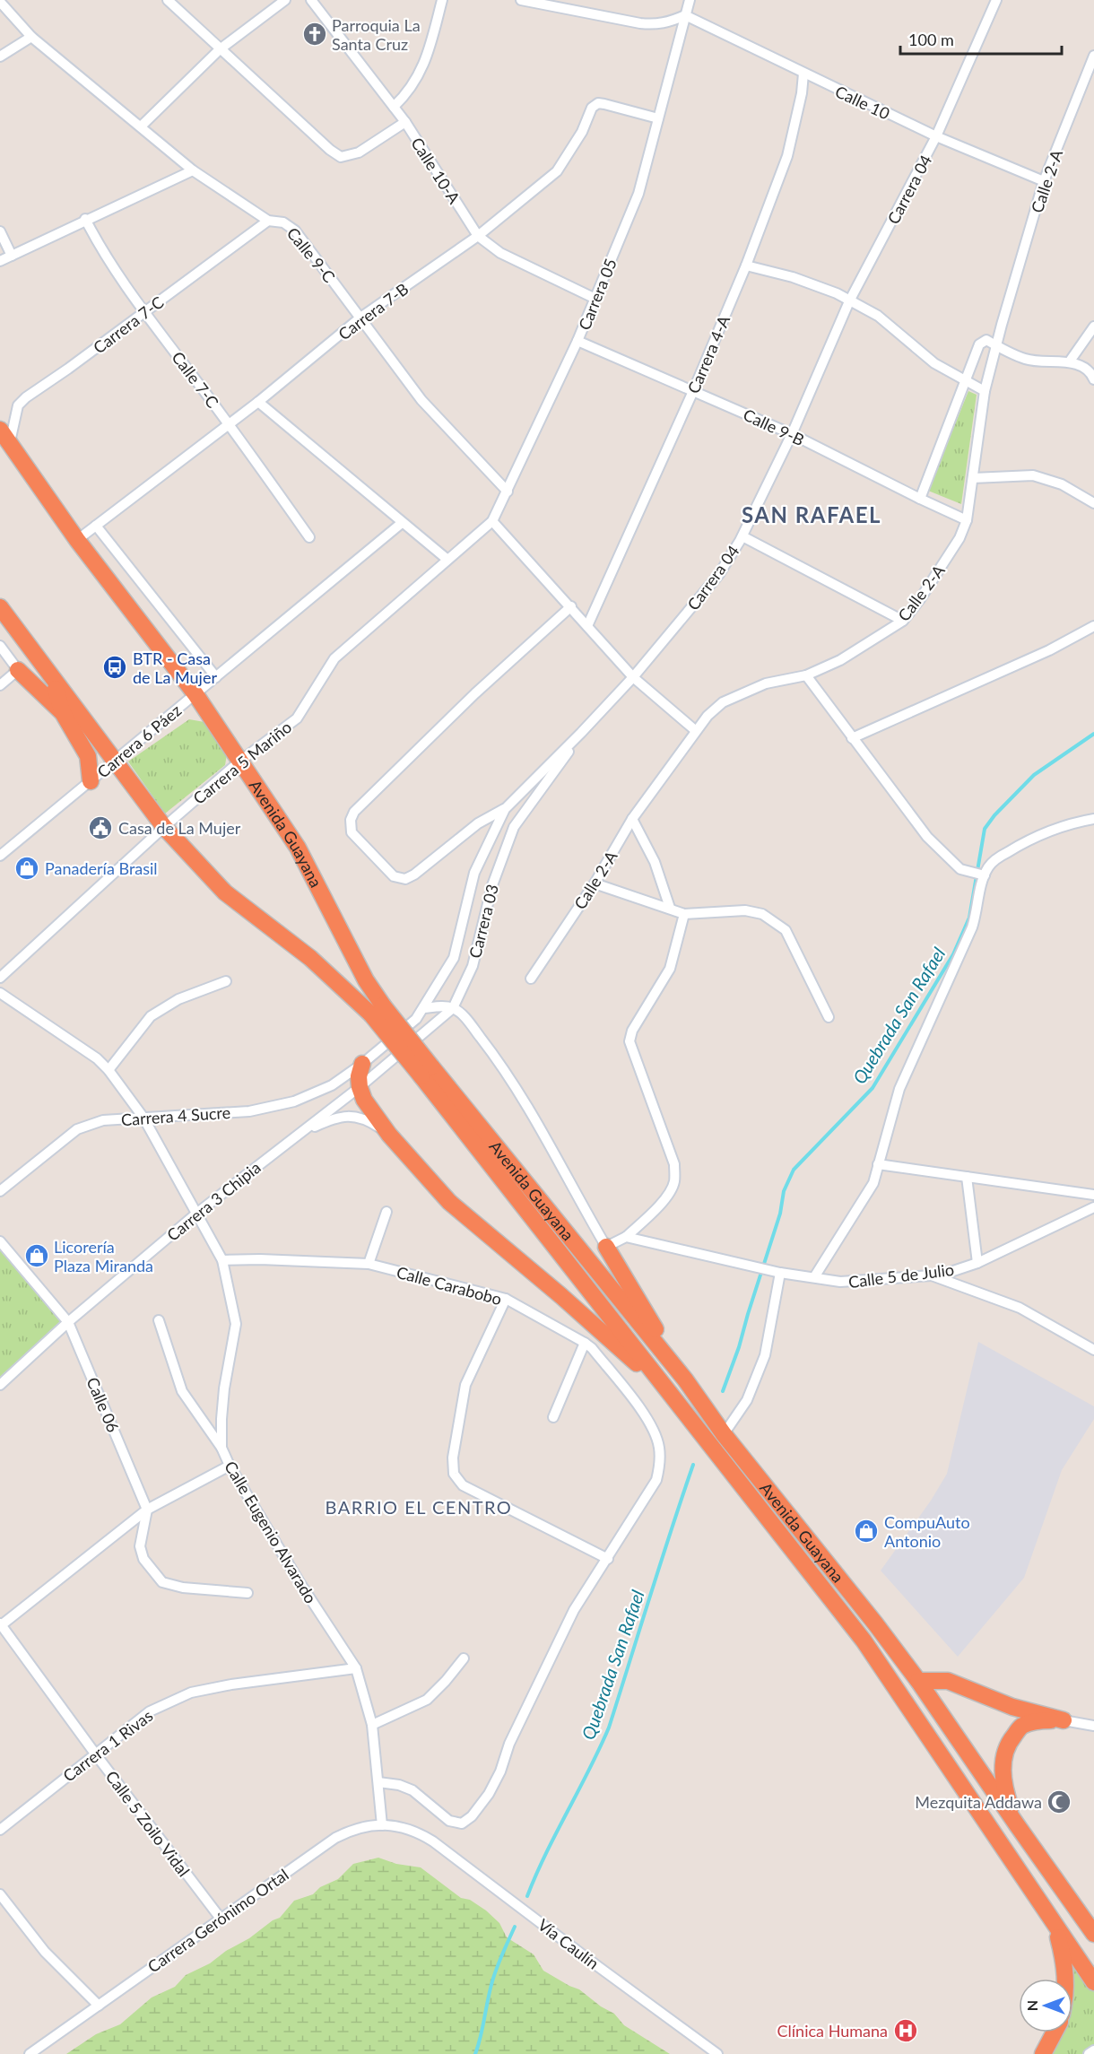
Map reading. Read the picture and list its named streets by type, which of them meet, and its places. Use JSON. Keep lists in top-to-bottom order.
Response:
{
  "streets": {
    "highway": ["Avenida Guayana"],
    "street": [
      "Calle 10",
      "Calle 10-A",
      "Calle 2-A",
      "Carrera 04",
      "Calle 9-C",
      "Carrera 05",
      "Carrera 7-B",
      "Carrera 7-C",
      "Carrera 4-A",
      "Calle 7-C",
      "Calle 9-B",
      "Carrera 6 Páez",
      "Carrera 5 Mariño",
      "Carrera 03",
      "Carrera 4 Sucre",
      "Carrera 3 Chipia",
      "Calle 5 de Julio",
      "Calle Carabobo",
      "Calle 06",
      "Calle Eugenio Alvarado",
      "Carrera 1 Rivas",
      "Calle 5 Zoilo Vidal",
      "Carrera Gerónimo Ortal",
      "Vía Caulín"
    ]
  },
  "crossings": [
    ["Calle 10", "Calle 2-A"],
    ["Calle 10", "Carrera 04"],
    ["Calle 10", "Carrera 05"],
    ["Calle 10", "Carrera 4-A"],
    ["Calle 10-A", "Carrera 05"],
    ["Calle 10-A", "Carrera 7-B"],
    ["Calle 2-A", "Calle 9-B"],
    ["Carrera 04", "Calle 9-B"],
    ["Carrera 04", "Carrera 03"],
    ["Carrera 04", "Carrera 4 Sucre"],
    ["Calle 9-C", "Carrera 05"],
    ["Calle 9-C", "Carrera 7-B"],
    ["Calle 9-C", "Carrera 7-C"],
    ["Carrera 05", "Carrera 7-B"],
    ["Carrera 05", "Calle 9-B"],
    ["Carrera 05", "Carrera 5 Mariño"],
    ["Carrera 7-B", "Calle 7-C"],
    ["Carrera 7-B", "Avenida Guayana"],
    ["Carrera 7-C", "Calle 7-C"],
    ["Carrera 7-C", "Avenida Guayana"],
    ["Carrera 4-A", "Calle 9-B"],
    ["Carrera 6 Páez", "Avenida Guayana"],
    ["Carrera 5 Mariño", "Avenida Guayana"],
    ["Carrera 03", "Carrera 3 Chipia"],
    ["Carrera 4 Sucre", "Calle Eugenio Alvarado"],
    ["Carrera 3 Chipia", "Calle 06"],
    ["Carrera 3 Chipia", "Calle Eugenio Alvarado"],
    ["Calle Carabobo", "Calle Eugenio Alvarado"],
    ["Calle Eugenio Alvarado", "Carrera 1 Rivas"],
    ["Calle Eugenio Alvarado", "Carrera Gerónimo Ortal"],
    ["Carrera 1 Rivas", "Calle 5 Zoilo Vidal"],
    ["Calle 5 Zoilo Vidal", "Carrera Gerónimo Ortal"],
    ["Carrera Gerónimo Ortal", "Vía Caulín"]
  ],
  "districts": ["SAN RAFAEL", "BARRIO EL CENTRO"],
  "water": ["Quebrada San Rafael"],
  "places": {
    "church": ["Parroquia La Santa Cruz"],
    "bus stop": ["BTR - Casa de La Mujer"],
    "public building": ["Casa de La Mujer"],
    "shop": ["Panadería Brasil", "Licorería Plaza Miranda", "CompuAuto Antonio"],
    "mosque": ["Mezquita Addawa"],
    "hospital": ["Clínica Humana"]
  },
  "scale_bar": "100 m",
  "north": "left"
}
